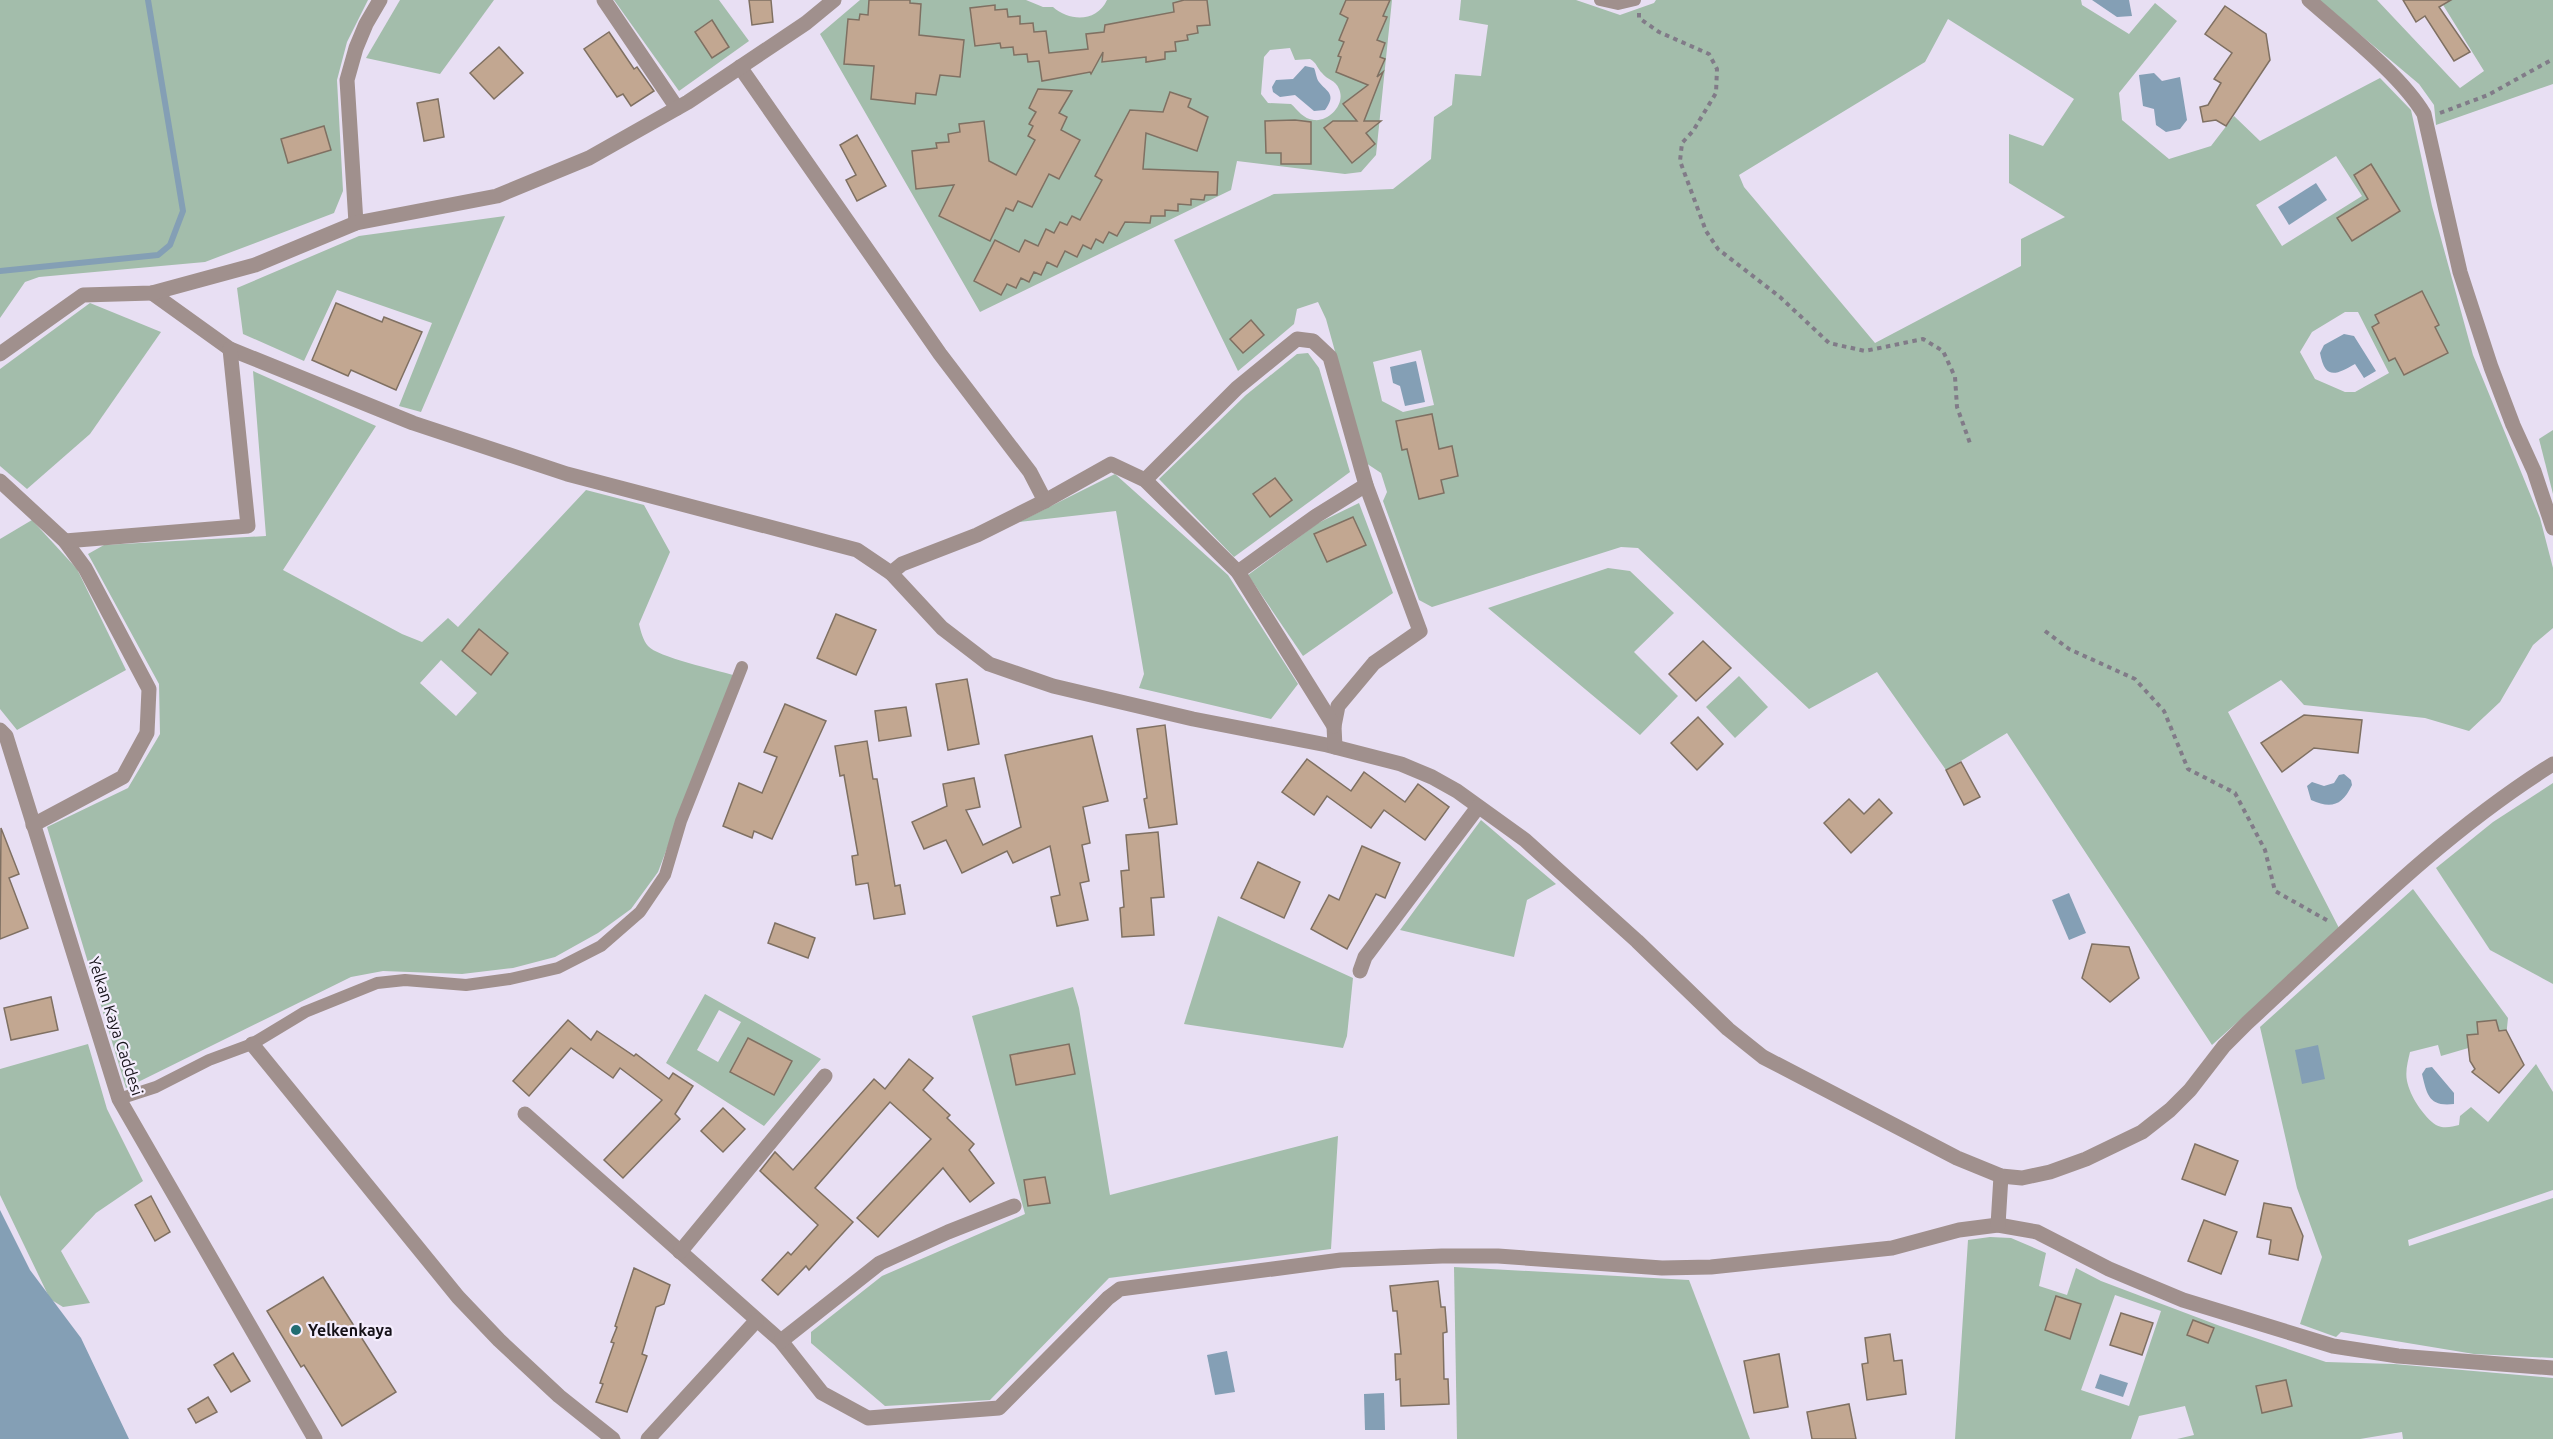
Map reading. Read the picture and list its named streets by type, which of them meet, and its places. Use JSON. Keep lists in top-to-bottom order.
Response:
{
  "streets": {
    "street": ["Yelkan Kaya Caddesi"]
  },
  "places": ["Yelkenkaya"]
}
